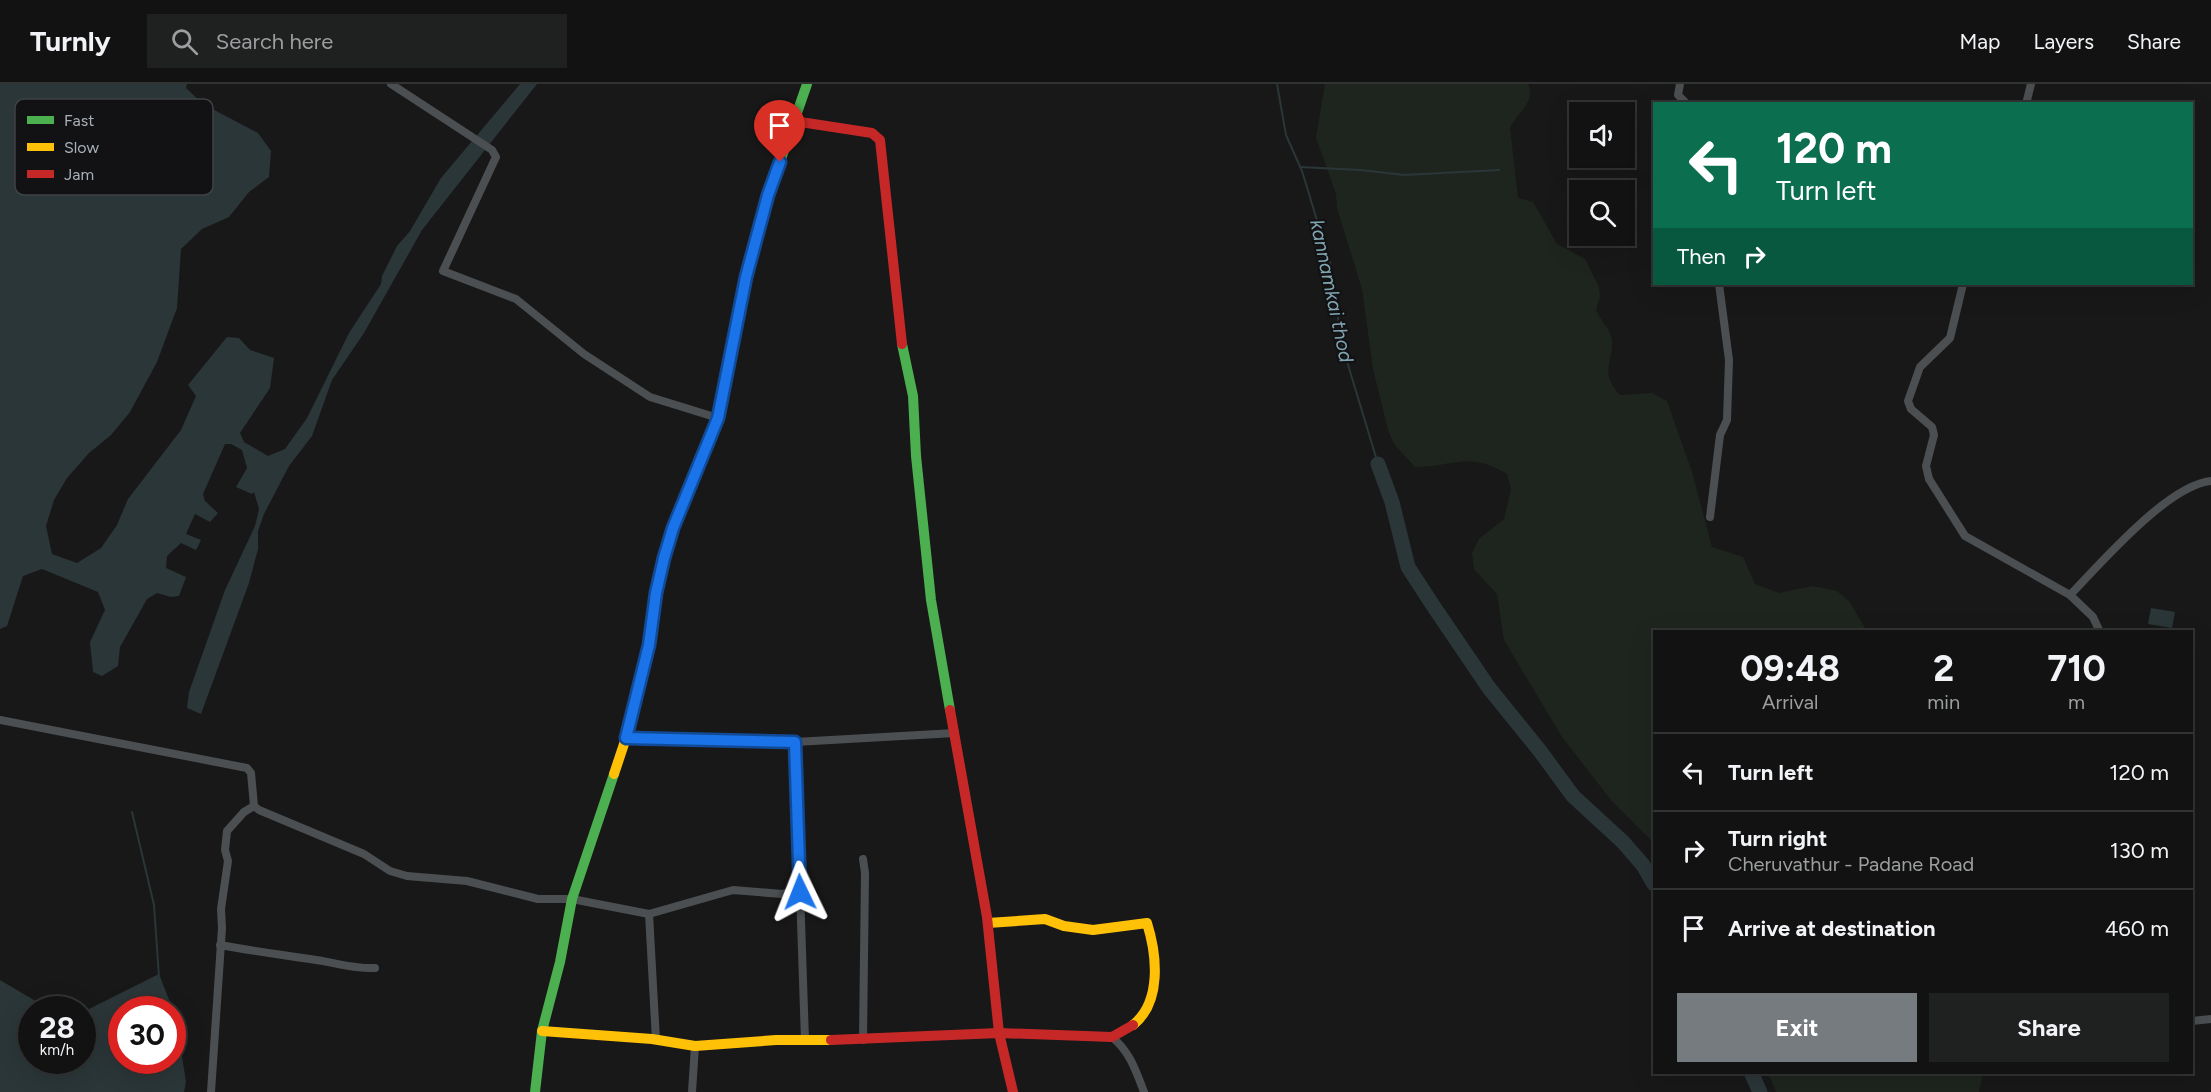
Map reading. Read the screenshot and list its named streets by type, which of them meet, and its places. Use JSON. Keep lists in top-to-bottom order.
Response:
{
  "water": ["kannamkai thod"],
  "legend": ["Fast", "Slow", "Jam"],
  "page": {
    "header": "Turnly",
    "search": "Search here",
    "nav": ["Map", "Layers", "Share"],
    "turn": ["120 m", "Turn left"],
    "then": "Then",
    "eta": [
      "09:48",
      "Arrival",
      "2",
      "min",
      "710",
      "m"
    ],
    "list": [
      {
        "name": "Turn left",
        "value": "120 m"
      },
      {
        "name": "Turn right",
        "note": "Cheruvathur - Padane Road",
        "value": "130 m"
      },
      {
        "name": "Arrive at destination",
        "value": "460 m"
      }
    ],
    "buttons": ["Exit", "Share"],
    "speed": "28 km/h",
    "limit": "30"
  }
}
